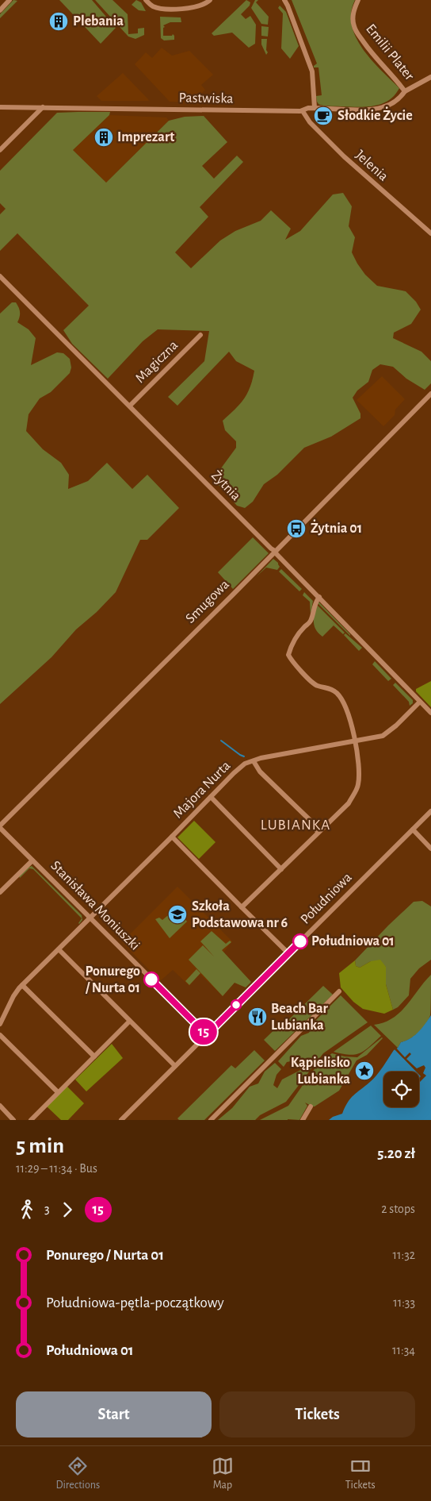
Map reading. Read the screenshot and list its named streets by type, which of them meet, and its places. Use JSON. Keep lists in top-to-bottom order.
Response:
{
  "streets": {
    "street": [
      "Emilii Plater",
      "Pastwiska",
      "Jelenia",
      "Magiczna",
      "Żytnia",
      "Smugowa",
      "Majora Nurta",
      "Południowa",
      "Stanisława Moniuszki"
    ]
  },
  "crossings": [
    ["Emilii Plater", "Pastwiska"],
    ["Pastwiska", "Jelenia"],
    ["Magiczna", "Żytnia"],
    ["Żytnia", "Smugowa"],
    ["Żytnia", "Majora Nurta"],
    ["Smugowa", "Stanisława Moniuszki"],
    ["Majora Nurta", "Stanisława Moniuszki"],
    ["Południowa", "Stanisława Moniuszki"]
  ],
  "districts": ["LUBIANKA"],
  "places": {
    "building": ["Plebania", "Imprezart"],
    "cafe": ["Słodkie Życie"],
    "bus stop": ["Żytnia 01"],
    "school or university": ["Szkoła Podstawowa nr 6"],
    "other": ["Południowa 01", "Ponurego / Nurta 01"],
    "restaurant": ["Beach Bar Lubianka"],
    "place": ["Kąpielisko Lubianka"]
  },
  "lines": ["bus line 15"],
  "page": {
    "on_map": "15",
    "heading": ["5 min", "11:29 – 11:34 · Bus", "5.20 zł"],
    "legs": ["3", "15", "2 stops"],
    "list": [
      {
        "name": "Ponurego / Nurta 01",
        "value": "11:32"
      },
      {
        "name": "Południowa-pętla-początkowy",
        "value": "11:33"
      },
      {
        "name": "Południowa 01",
        "value": "11:34"
      }
    ],
    "buttons": ["Start", "Tickets"],
    "tabs": ["Directions", "Map", "Tickets"]
  }
}
